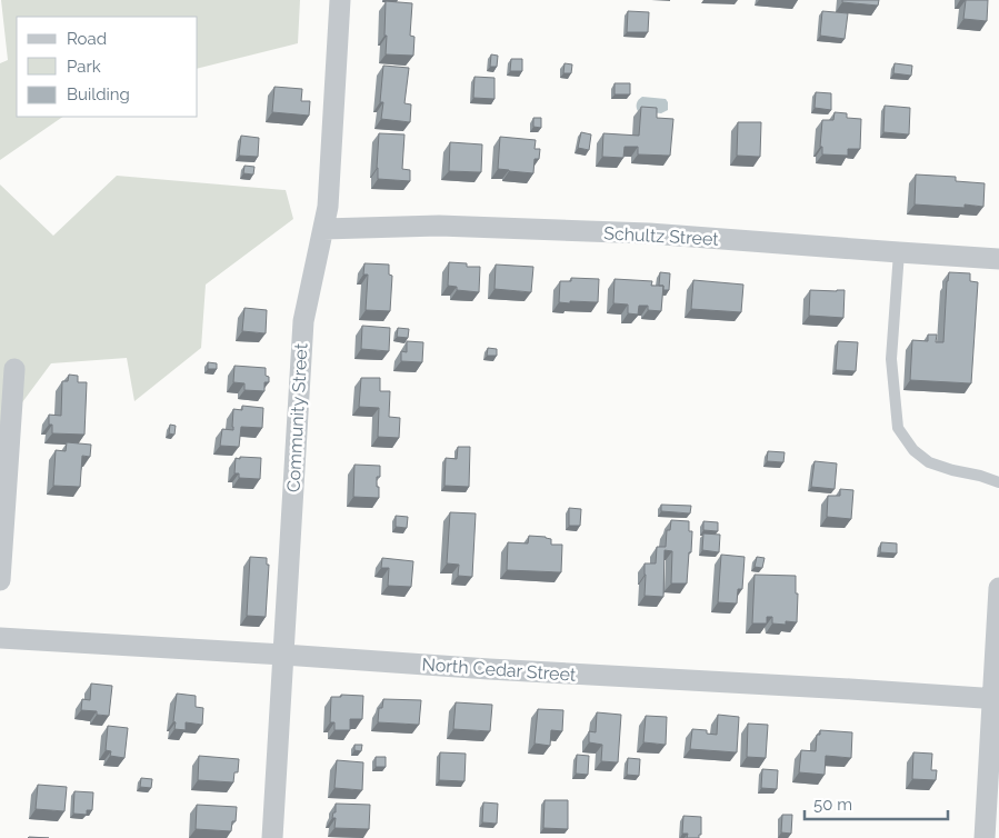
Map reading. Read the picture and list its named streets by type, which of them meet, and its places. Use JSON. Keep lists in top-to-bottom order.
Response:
{
  "streets": {
    "street": ["Schultz Street", "Community Street", "North Cedar Street"]
  },
  "crossings": [
    ["Schultz Street", "Community Street"],
    ["Community Street", "North Cedar Street"]
  ],
  "legend": ["Road", "Park", "Building"],
  "scale_bar": "50 m"
}
